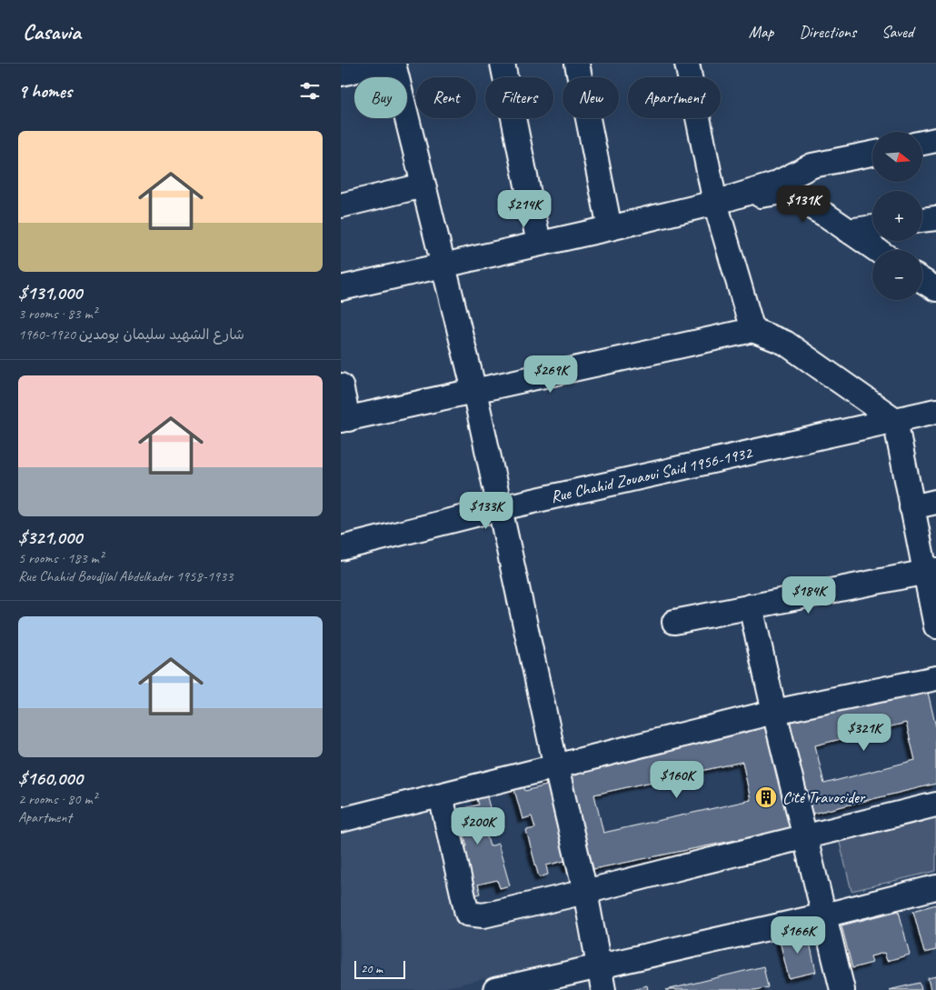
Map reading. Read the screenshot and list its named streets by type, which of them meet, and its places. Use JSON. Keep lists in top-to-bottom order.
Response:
{
  "streets": {
    "street": ["Rue Chahid Zouaoui Said 1956-1932"]
  },
  "places": {
    "building": ["Cité Travosider"]
  },
  "scale_bar": "20 m",
  "north": "right",
  "page": {
    "header": "Casavia",
    "nav": ["Map", "Directions", "Saved"],
    "heading": "9 homes",
    "chip": [
      "Buy",
      "Rent",
      "Filters",
      "New",
      "Apartment"
    ],
    "list": [
      {
        "name": "$131,000",
        "note": "3 rooms · 83 m² · شارع الشهيد سليمان بومدين 1920-1960"
      },
      {
        "name": "$321,000",
        "note": "5 rooms · 183 m² · Rue Chahid Boudjlal Abdelkader 1958-1933"
      },
      {
        "name": "$160,000",
        "note": "2 rooms · 80 m² · Apartment"
      }
    ],
    "map_buttons": ["+", "−"],
    "price": [
      "$131K",
      "$214K",
      "$269K",
      "$133K",
      "$184K",
      "$321K",
      "$160K",
      "$200K",
      "$166K"
    ],
    "scale": "20 m"
  }
}
